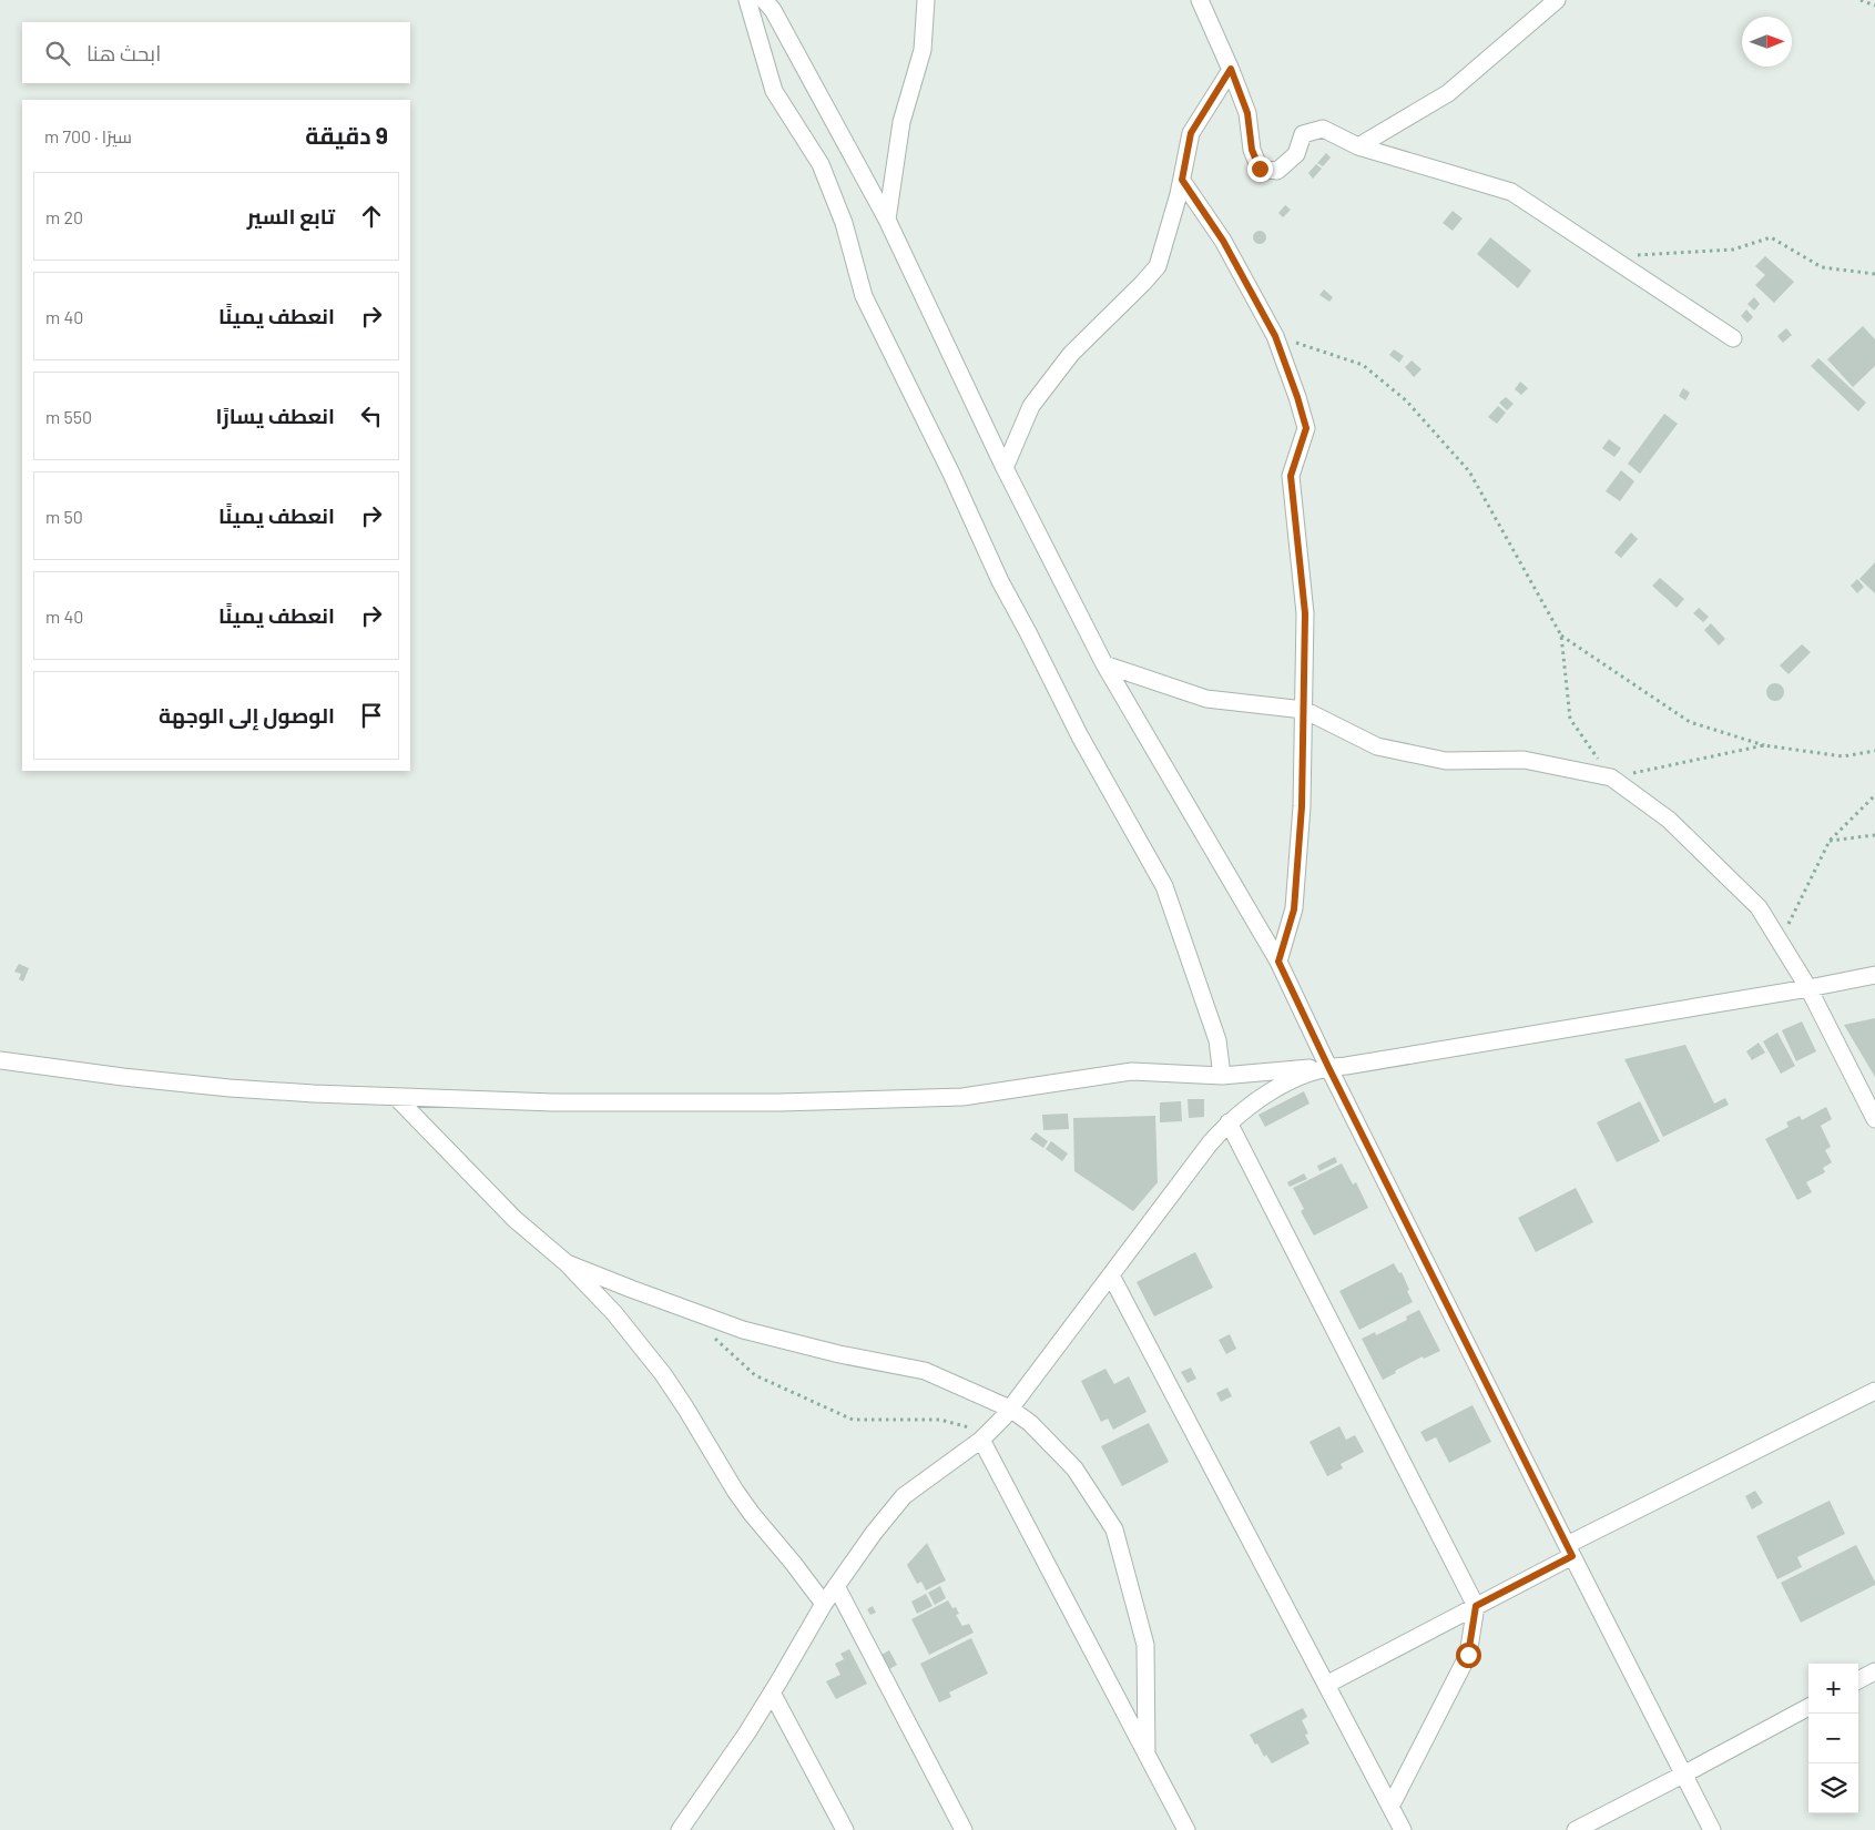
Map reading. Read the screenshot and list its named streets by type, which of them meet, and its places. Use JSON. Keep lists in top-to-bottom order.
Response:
{
  "north": "right",
  "page": {
    "search": "ابحث هنا",
    "heading": ["9 دقيقة", "سيرًا · 700 m"],
    "list": [
      ["تابع السير", "20 m"],
      ["انعطف يمينًا", "40 m"],
      ["انعطف يسارًا", "550 m"],
      ["انعطف يمينًا", "50 m"],
      ["انعطف يمينًا", "40 m"],
      "الوصول إلى الوجهة"
    ],
    "map_buttons": ["+", "−"]
  }
}
